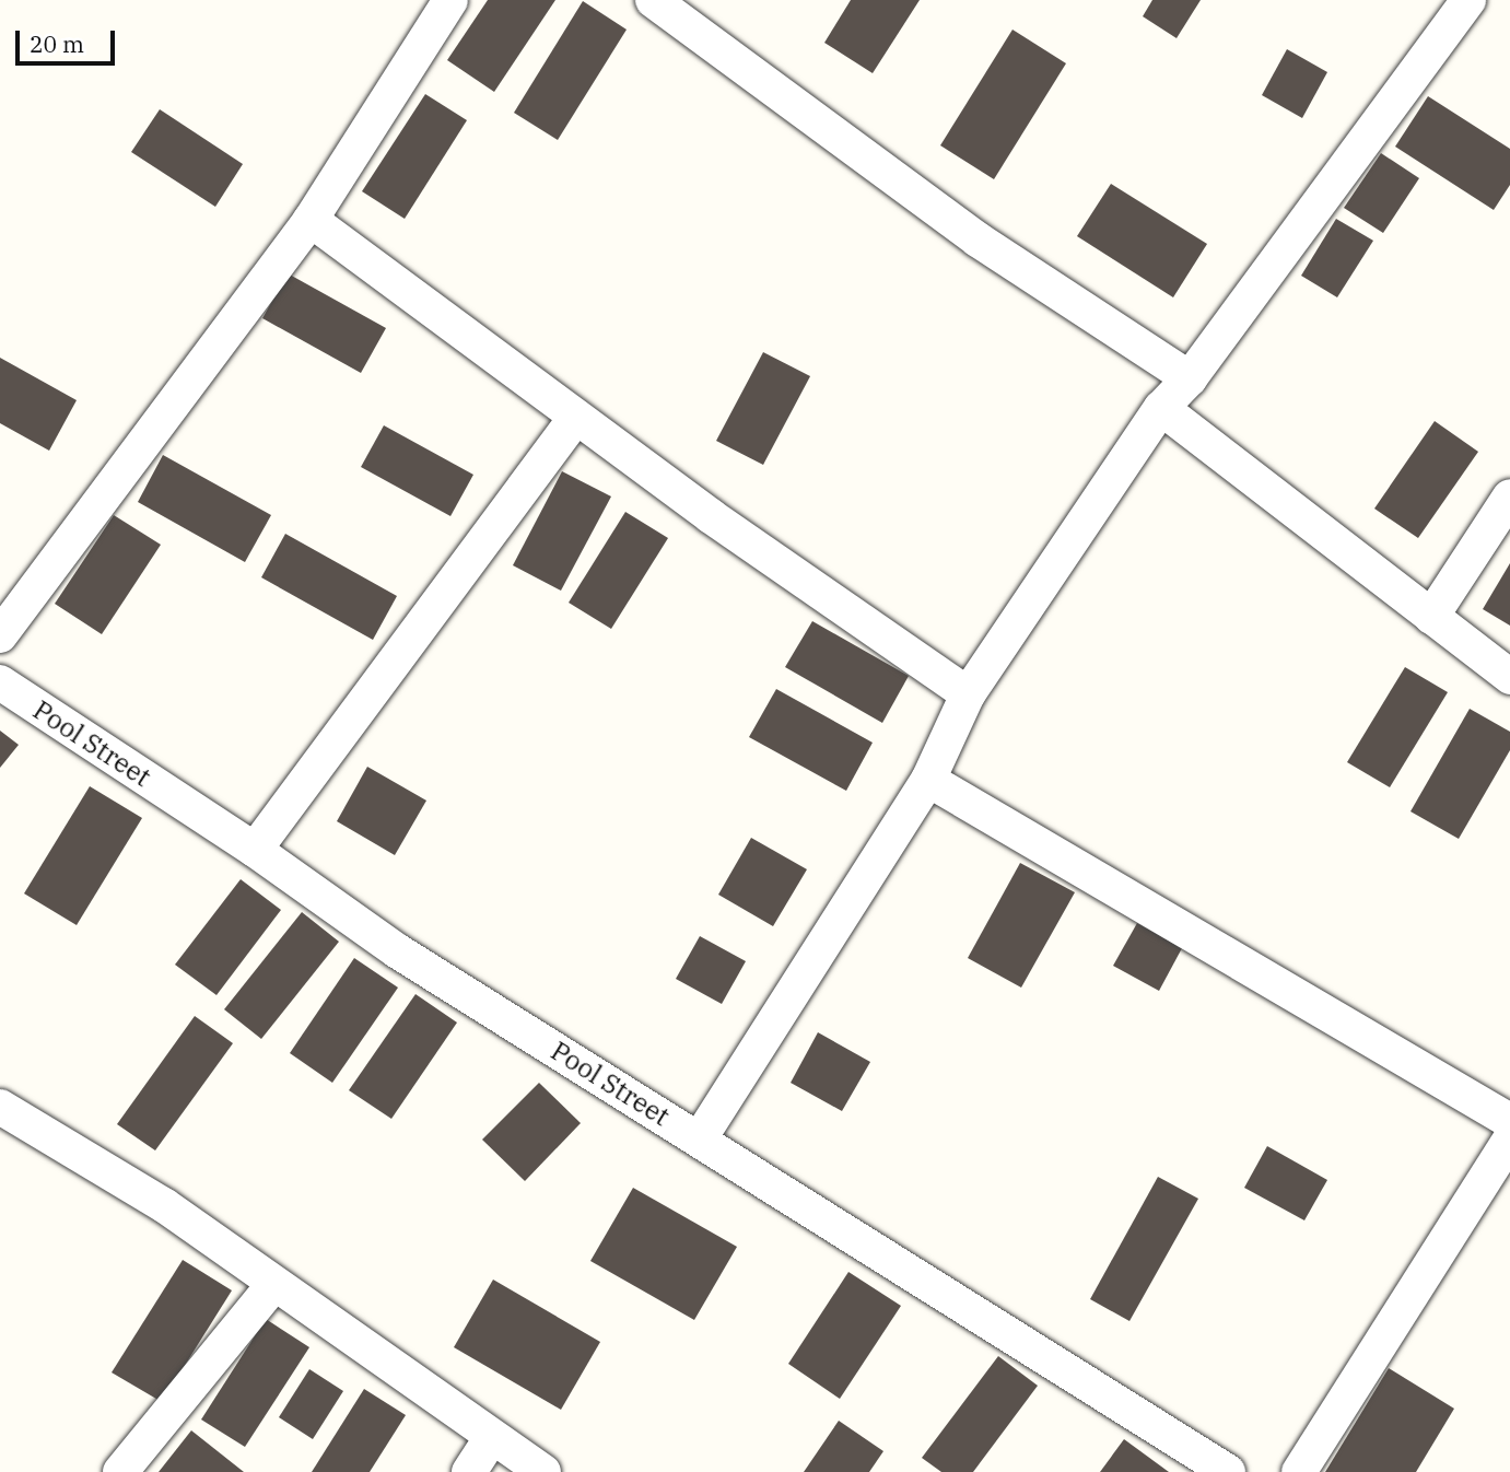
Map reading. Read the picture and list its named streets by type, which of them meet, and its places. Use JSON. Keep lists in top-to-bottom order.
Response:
{
  "streets": {
    "street": ["Pool Street"]
  },
  "scale_bar": "20 m"
}
